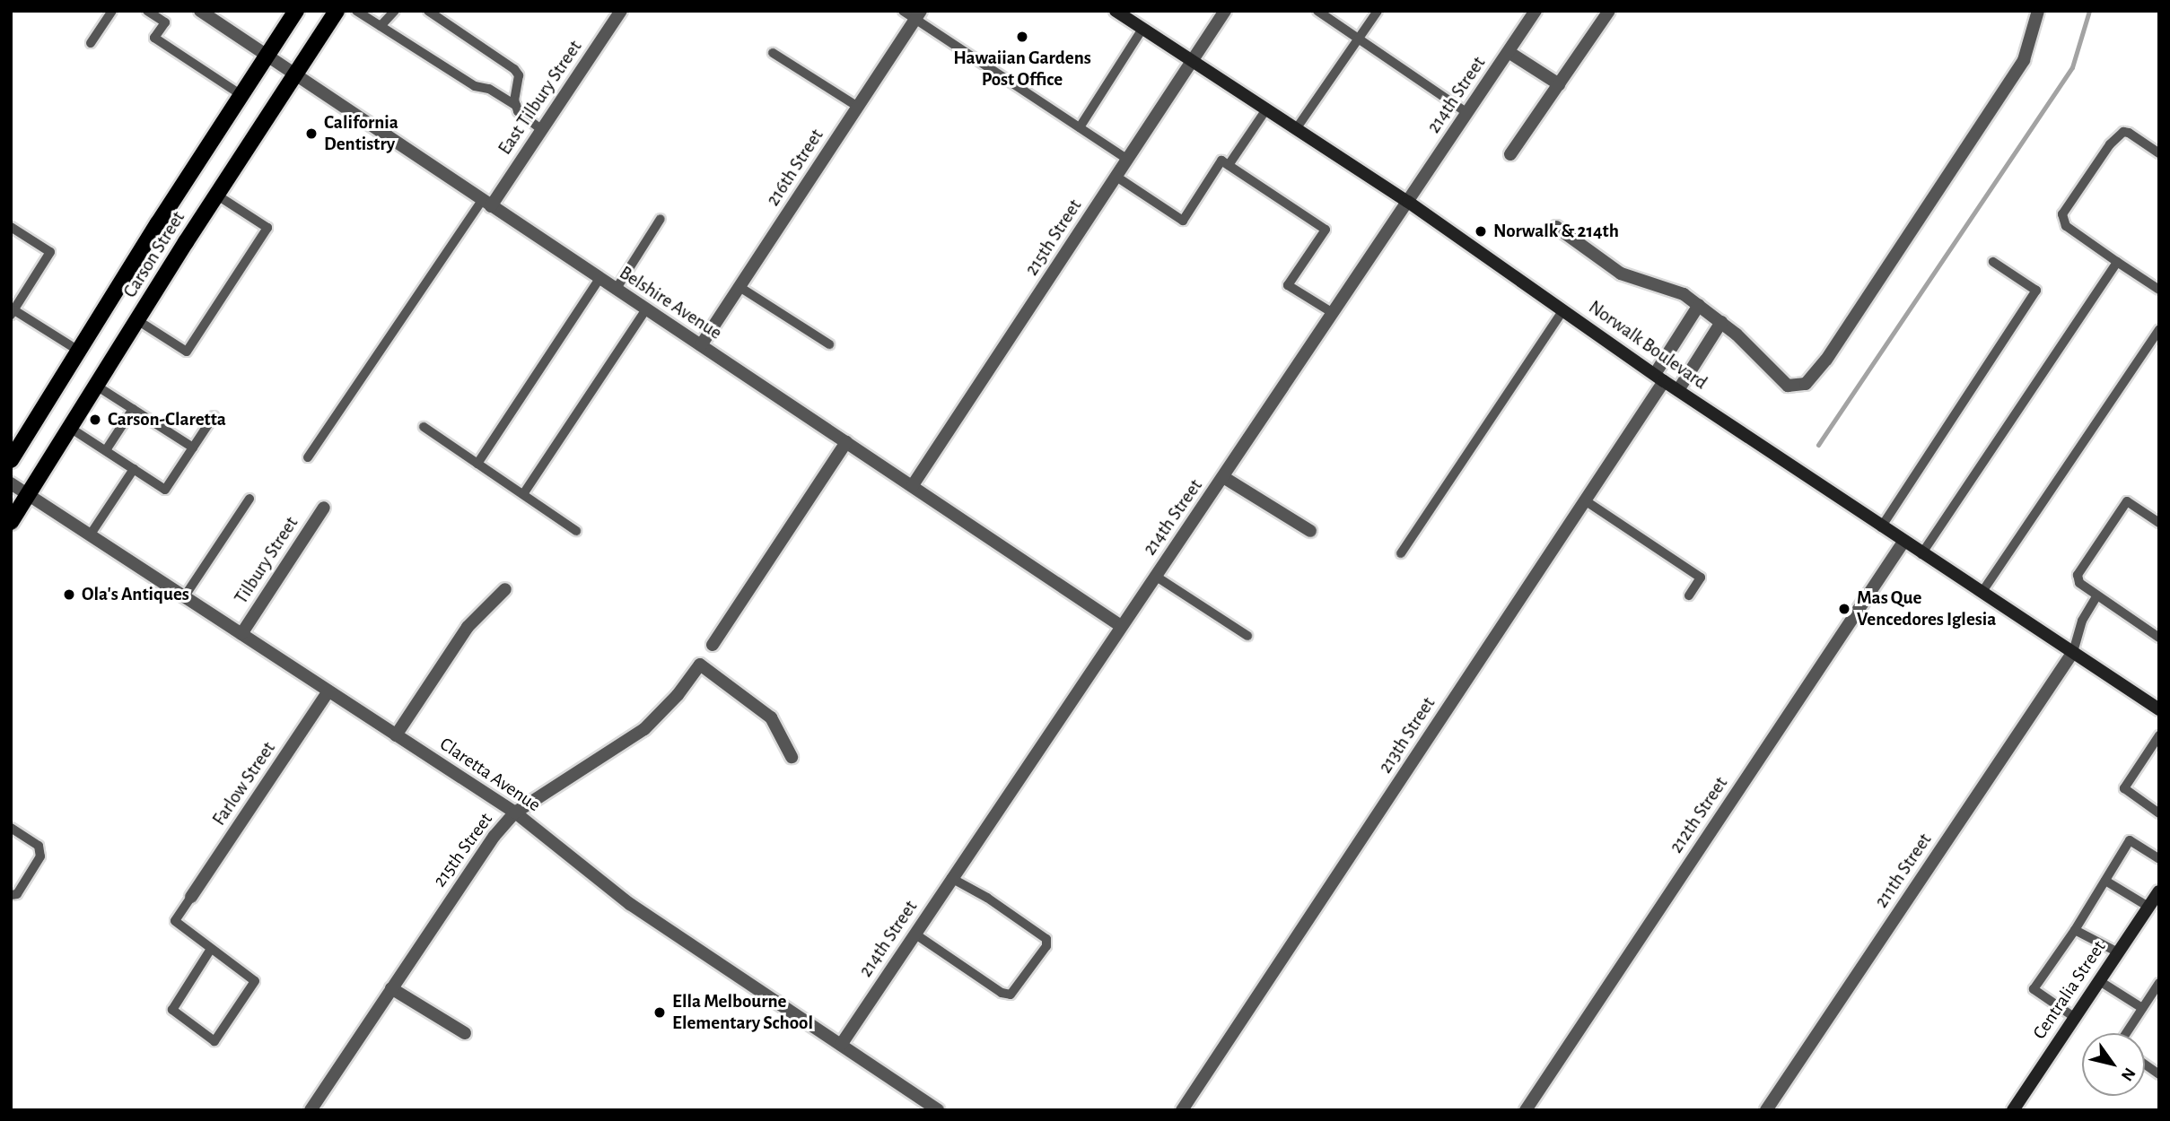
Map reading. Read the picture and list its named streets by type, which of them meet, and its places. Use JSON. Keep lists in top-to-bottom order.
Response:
{
  "streets": {
    "main road": ["Carson Street", "Norwalk Boulevard", "Centralia Street"],
    "street": [
      "214th Street",
      "East Tilbury Street",
      "216th Street",
      "215th Street",
      "Belshire Avenue",
      "Tilbury Street",
      "213th Street",
      "Claretta Avenue",
      "Farlow Street",
      "212th Street",
      "211th Street"
    ]
  },
  "crossings": [
    ["214th Street", "Belshire Avenue"],
    ["214th Street", "Norwalk Boulevard"],
    ["214th Street", "Claretta Avenue"],
    ["East Tilbury Street", "Belshire Avenue"],
    ["216th Street", "Belshire Avenue"],
    ["215th Street", "Belshire Avenue"],
    ["215th Street", "Norwalk Boulevard"],
    ["215th Street", "Claretta Avenue"],
    ["Carson Street", "Belshire Avenue"],
    ["Carson Street", "Claretta Avenue"],
    ["Norwalk Boulevard", "213th Street"],
    ["Norwalk Boulevard", "212th Street"],
    ["Norwalk Boulevard", "211th Street"],
    ["Tilbury Street", "Claretta Avenue"],
    ["Claretta Avenue", "Farlow Street"]
  ],
  "places": [
    "Hawaiian Gardens Post Office",
    "California Dentistry",
    "Norwalk & 214th",
    "Carson-Claretta",
    "Ola's Antiques",
    "Mas Que Vencedores Iglesia",
    "Ella Melbourne Elementary School"
  ],
  "north": "bottom right"
}
